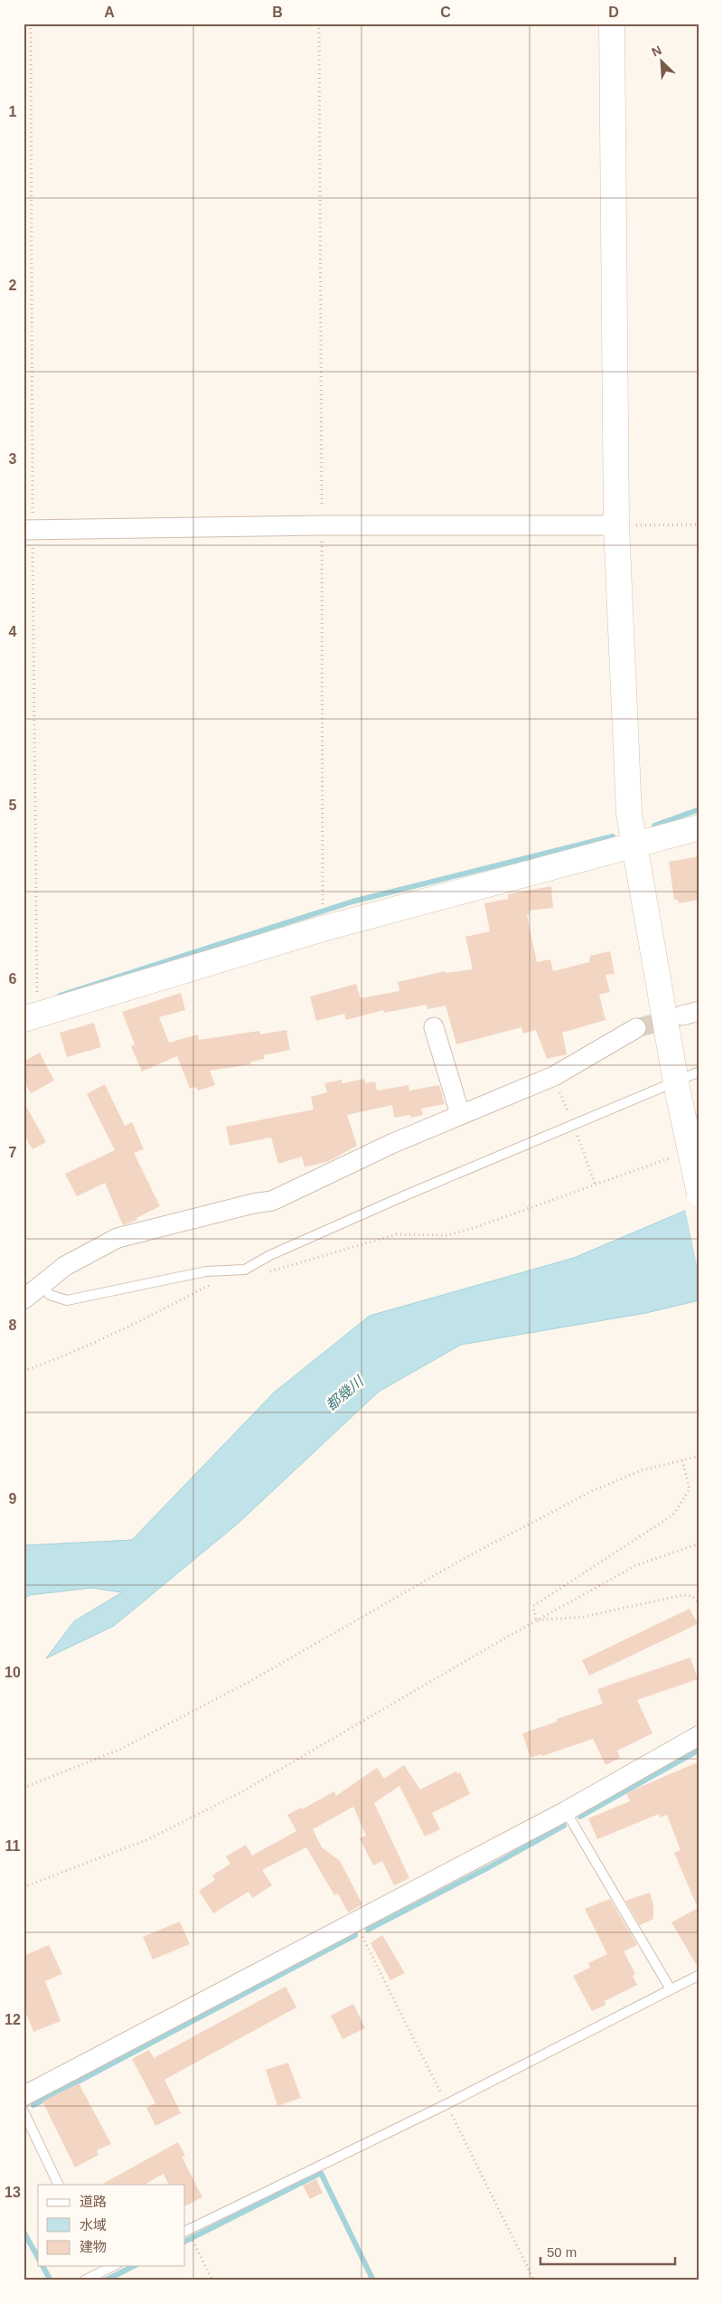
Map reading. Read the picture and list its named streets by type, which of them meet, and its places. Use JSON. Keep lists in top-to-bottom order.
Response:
{
  "water": ["都幾川"],
  "legend": ["道路", "水域", "建物"],
  "scale_bar": "50 m",
  "north": "top left",
  "grid": {
    "columns": [
      "A",
      "B",
      "C",
      "D"
    ],
    "rows": [
      "1",
      "2",
      "3",
      "4",
      "5",
      "6",
      "7",
      "8",
      "9",
      "10",
      "11",
      "12",
      "13"
    ]
  }
}
